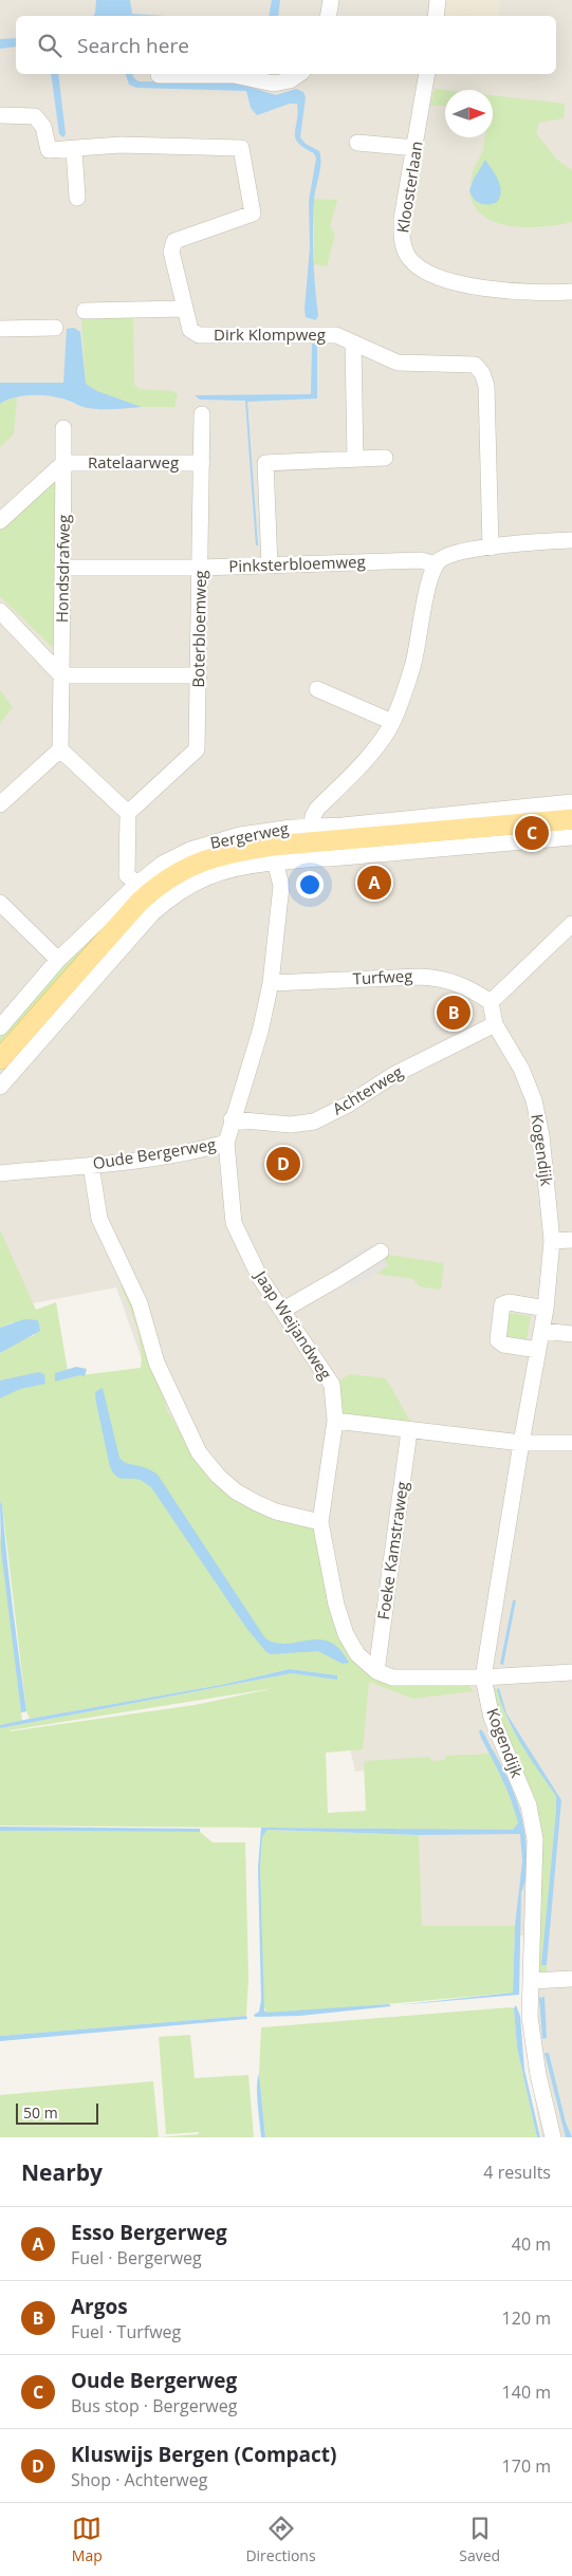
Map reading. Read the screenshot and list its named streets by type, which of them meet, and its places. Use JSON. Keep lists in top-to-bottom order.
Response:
{
  "streets": {
    "main road": ["Bergerweg"],
    "street": [
      "Kloosterlaan",
      "Dirk Klompweg",
      "Ratelaarweg",
      "Pinksterbloemweg",
      "Hondsdrafweg",
      "Boterbloemweg",
      "Turfweg",
      "Achterweg",
      "Kogendijk",
      "Oude Bergerweg",
      "Jaap Weijandweg",
      "Foeke Kamstraweg"
    ]
  },
  "crossings": [
    ["Ratelaarweg", "Hondsdrafweg"],
    ["Ratelaarweg", "Boterbloemweg"],
    ["Pinksterbloemweg", "Hondsdrafweg"],
    ["Pinksterbloemweg", "Boterbloemweg"],
    ["Bergerweg", "Oude Bergerweg"],
    ["Turfweg", "Kogendijk"],
    ["Turfweg", "Oude Bergerweg"],
    ["Achterweg", "Kogendijk"],
    ["Achterweg", "Oude Bergerweg"],
    ["Oude Bergerweg", "Jaap Weijandweg"],
    ["Jaap Weijandweg", "Foeke Kamstraweg"]
  ],
  "scale_bar": "50 m",
  "north": "right",
  "page": {
    "search": "Search here",
    "pins": [
      "C",
      "A",
      "B",
      "D"
    ],
    "scale": "50 m",
    "heading": ["Nearby", "4 results"],
    "list": [
      {
        "mark": "A",
        "name": "Esso Bergerweg",
        "note": "Fuel · Bergerweg",
        "value": "40 m"
      },
      {
        "mark": "B",
        "name": "Argos",
        "note": "Fuel · Turfweg",
        "value": "120 m"
      },
      {
        "mark": "C",
        "name": "Oude Bergerweg",
        "note": "Bus stop · Bergerweg",
        "value": "140 m"
      },
      {
        "mark": "D",
        "name": "Kluswijs Bergen (Compact)",
        "note": "Shop · Achterweg",
        "value": "170 m"
      }
    ],
    "nav": ["Map", "Directions", "Saved"]
  }
}
